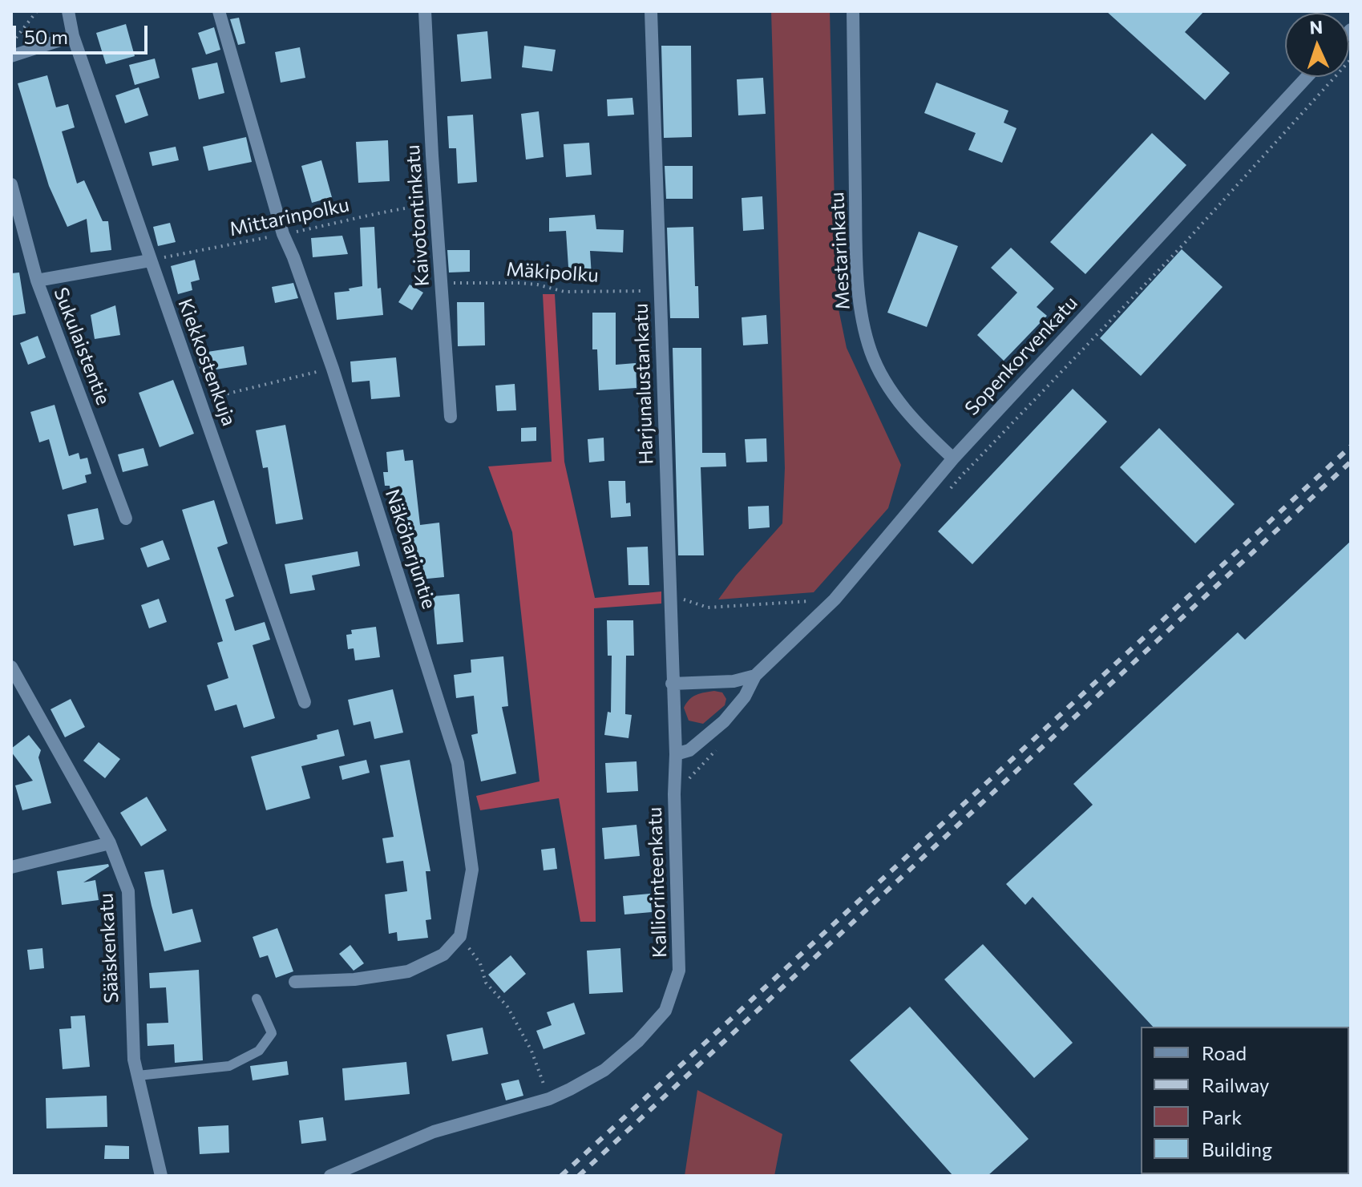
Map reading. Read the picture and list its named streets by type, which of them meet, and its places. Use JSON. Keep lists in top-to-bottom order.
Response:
{
  "streets": {
    "street": [
      "Kaivotontinkatu",
      "Mestarinkatu",
      "Sukulaistentie",
      "Sopenkorvenkatu",
      "Kiekkostenkuja",
      "Harjunalustankatu",
      "Näköharjuntie",
      "Kalliorinteenkatu",
      "Sääskenkatu"
    ],
    "path": ["Mittarinpolku", "Mäkipolku"]
  },
  "crossings": [
    ["Kaivotontinkatu", "Mittarinpolku"],
    ["Kaivotontinkatu", "Mäkipolku"],
    ["Mittarinpolku", "Kiekkostenkuja"],
    ["Mittarinpolku", "Näköharjuntie"],
    ["Mestarinkatu", "Sopenkorvenkatu"],
    ["Mäkipolku", "Harjunalustankatu"],
    ["Harjunalustankatu", "Kalliorinteenkatu"]
  ],
  "legend": [
    "Road",
    "Railway",
    "Park",
    "Building"
  ],
  "scale_bar": "50 m",
  "north": "top"
}
